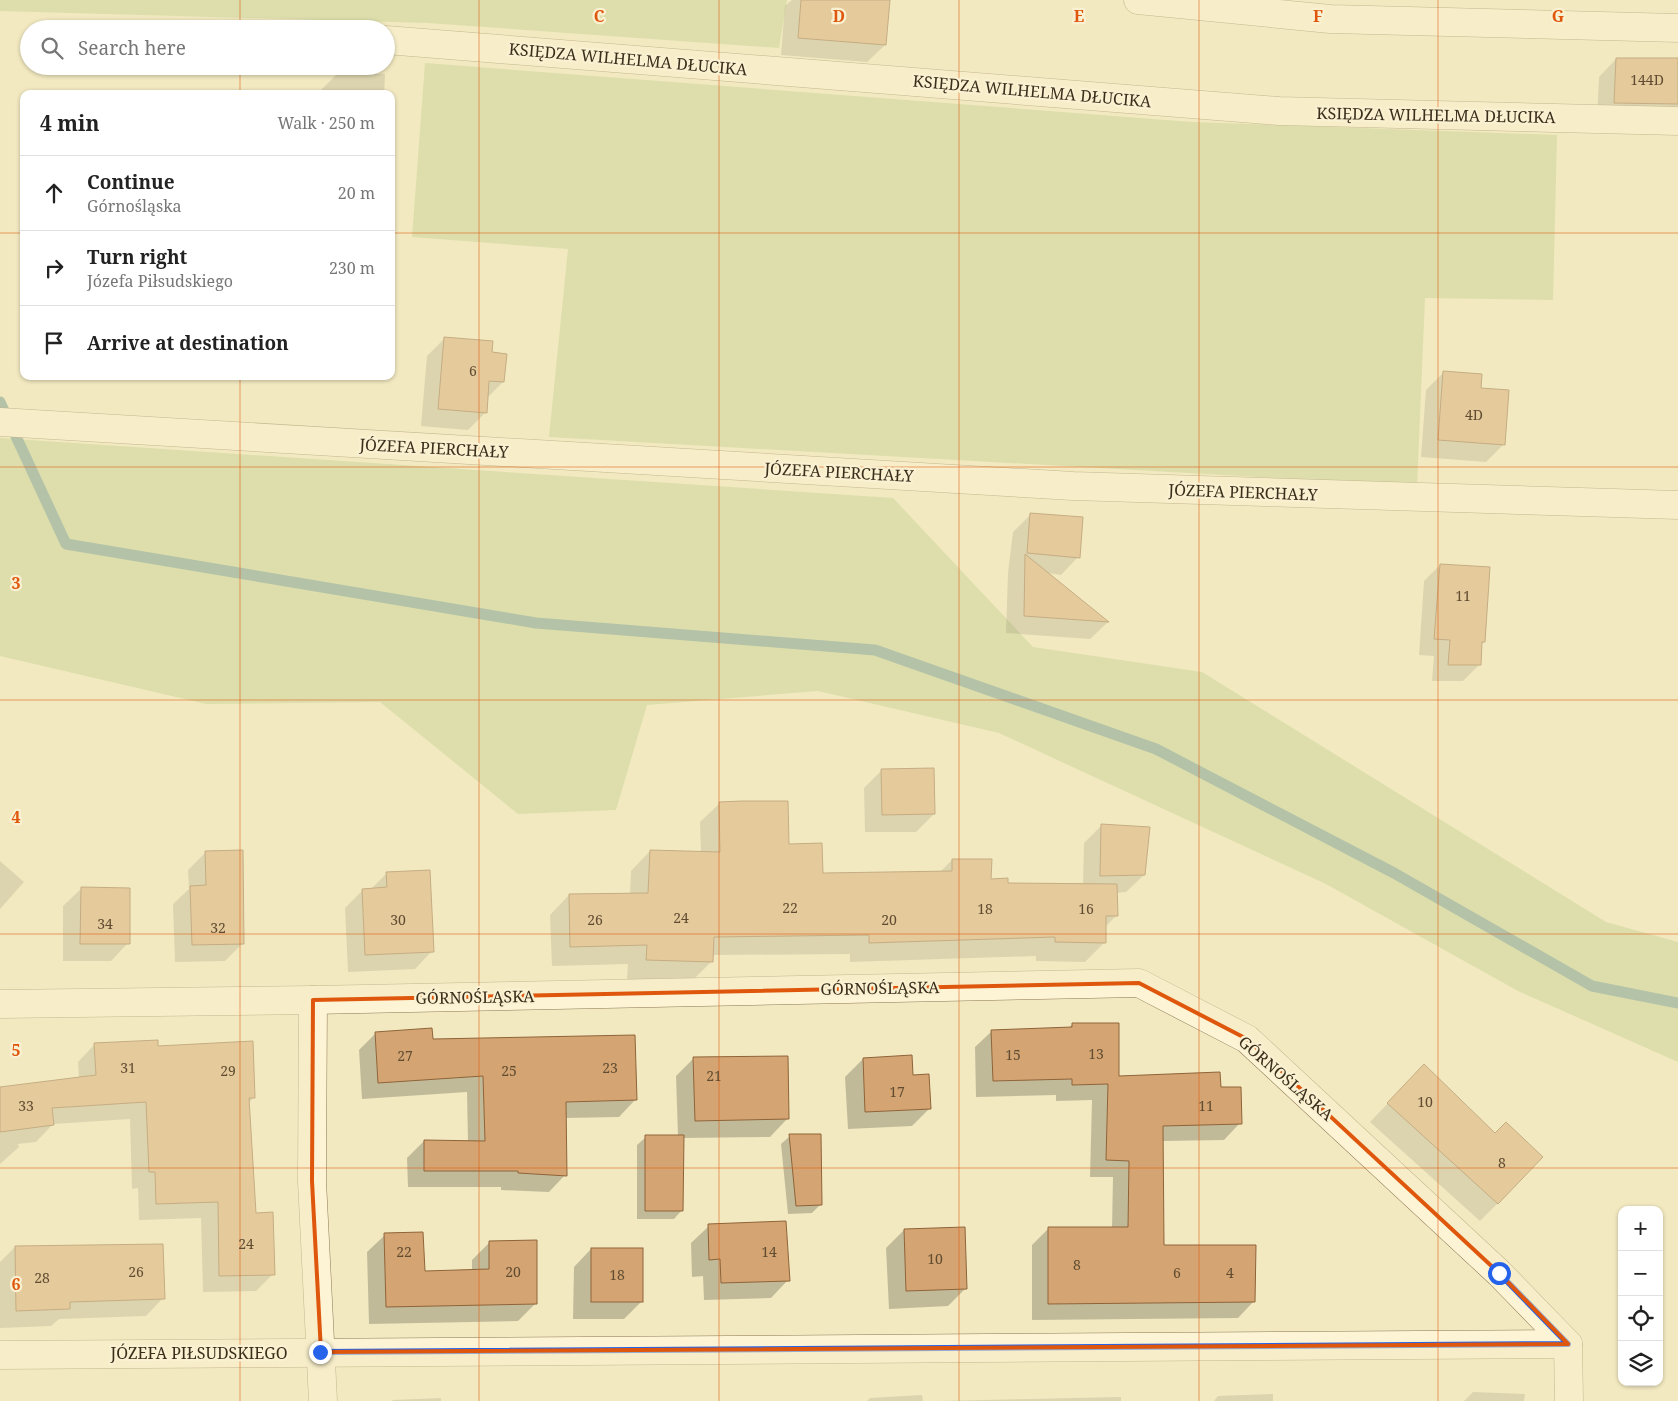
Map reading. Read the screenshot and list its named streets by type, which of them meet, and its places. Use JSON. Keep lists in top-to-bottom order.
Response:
{
  "streets": {
    "street": [
      "KSIĘDZA WILHELMA DŁUCIKA",
      "JÓZEFA PIERCHAŁY",
      "GÓRNOŚLĄSKA",
      "JÓZEFA PIŁSUDSKIEGO"
    ]
  },
  "crossings": [
    ["GÓRNOŚLĄSKA", "JÓZEFA PIŁSUDSKIEGO"]
  ],
  "house_numbers": [
    "144D",
    "6",
    "4D",
    "11",
    "22",
    "18",
    "16",
    "24",
    "30",
    "26",
    "20",
    "34",
    "32",
    "13",
    "15",
    "27",
    "31",
    "23",
    "29",
    "25",
    "21",
    "17",
    "10",
    "33",
    "11",
    "8",
    "24",
    "22",
    "14",
    "10",
    "8",
    "26",
    "20",
    "6",
    "4",
    "18",
    "28"
  ],
  "page": {
    "search": "Search here",
    "heading": ["4 min", "Walk · 250 m"],
    "list": [
      ["Continue", "Górnośląska", "20 m"],
      ["Turn right", "Józefa Piłsudskiego", "230 m"],
      "Arrive at destination"
    ],
    "map_buttons": ["+", "−"]
  },
  "grid": {
    "columns": [
      "C",
      "D",
      "E",
      "F",
      "G"
    ],
    "rows": [
      "3",
      "4",
      "5",
      "6"
    ]
  }
}
